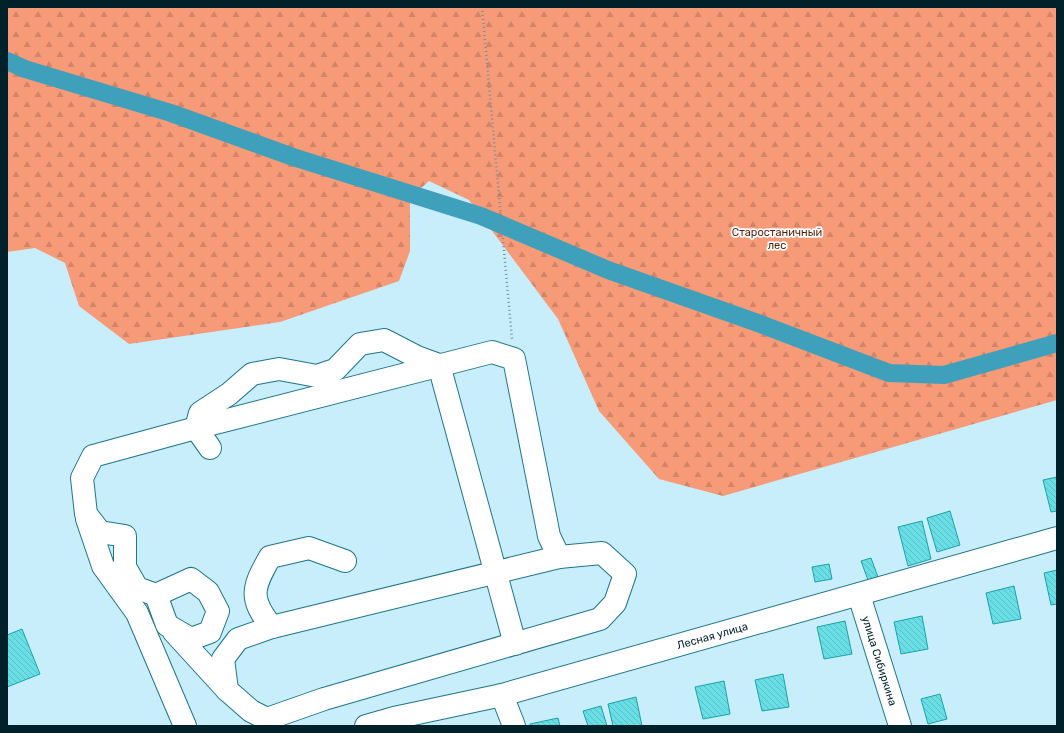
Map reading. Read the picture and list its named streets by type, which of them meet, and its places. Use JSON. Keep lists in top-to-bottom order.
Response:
{
  "streets": {
    "street": ["Лесная улица", "улица Сибиркина"]
  },
  "crossings": [
    ["Лесная улица", "улица Сибиркина"]
  ],
  "parks": ["Старостаничный лес"]
}
